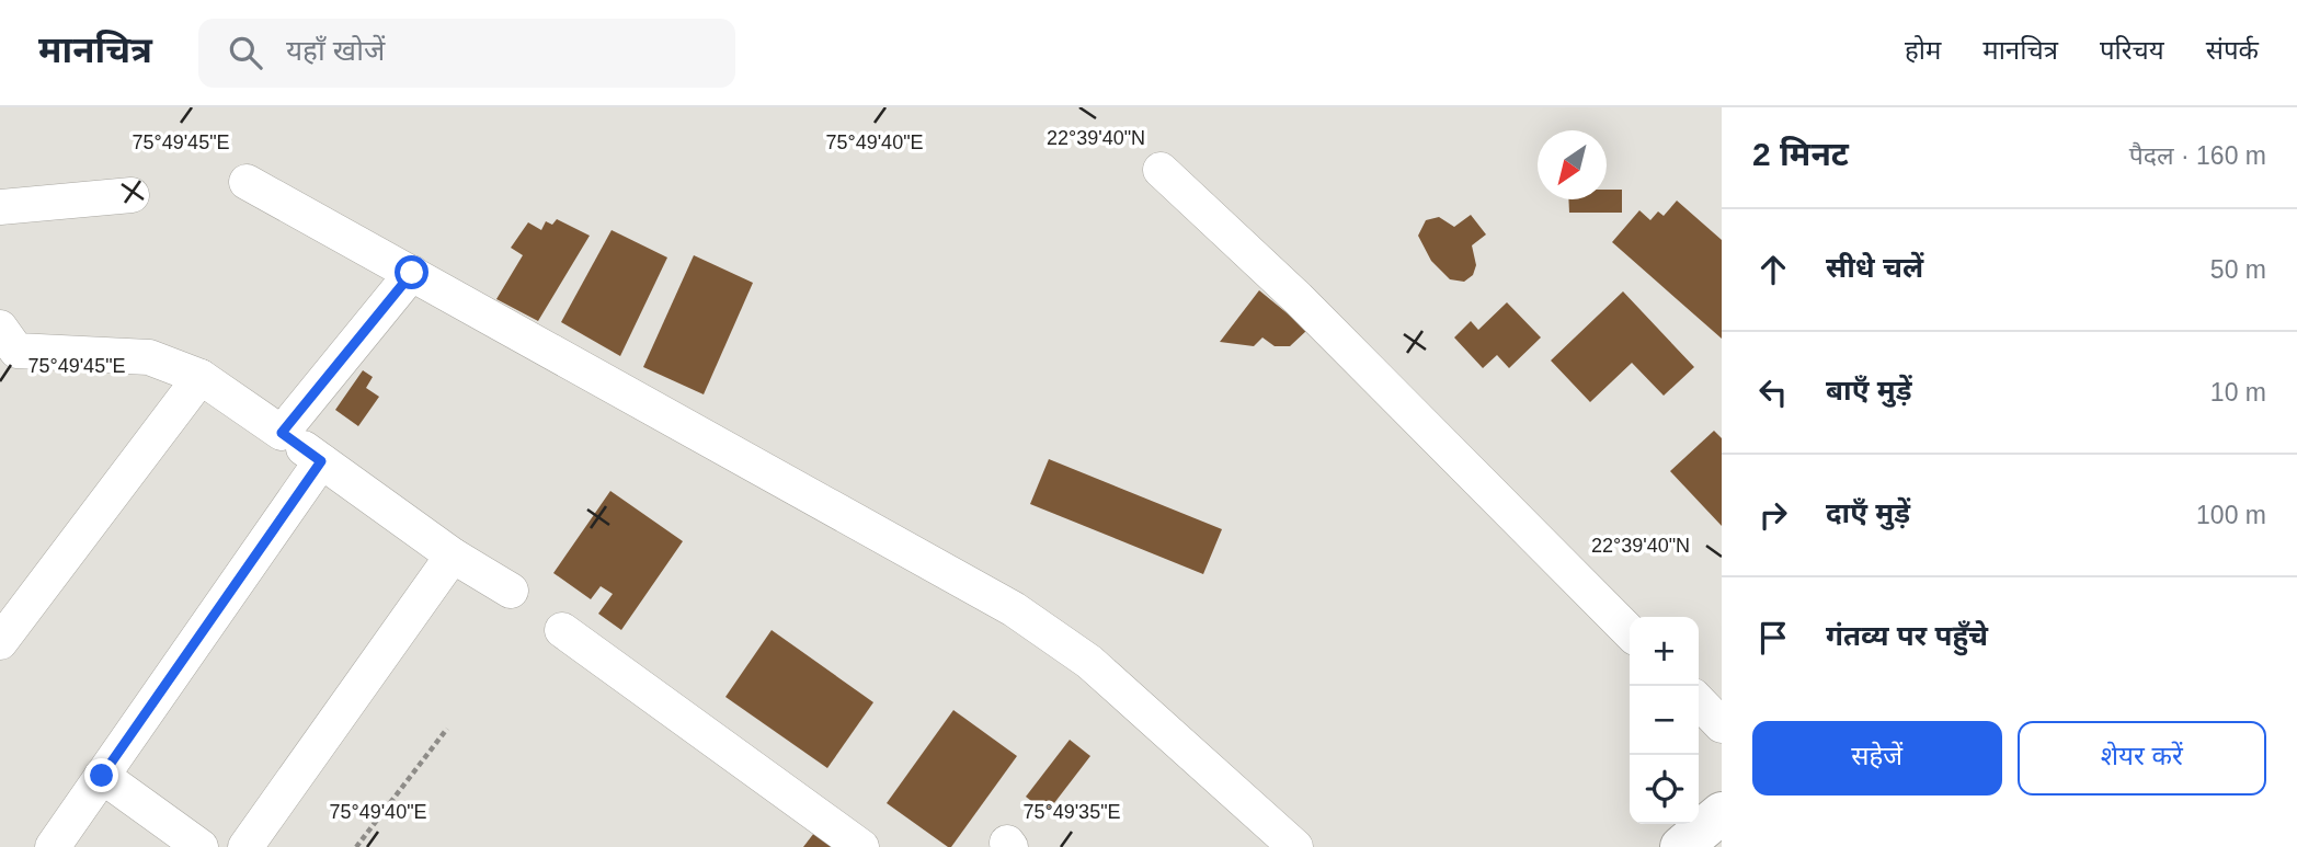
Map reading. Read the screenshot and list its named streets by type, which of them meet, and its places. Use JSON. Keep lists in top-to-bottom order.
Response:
{
  "north": "bottom left",
  "page": {
    "header": "मानचित्र",
    "search": "यहाँ खोजें",
    "nav": [
      "होम",
      "मानचित्र",
      "परिचय",
      "संपर्क"
    ],
    "heading": ["2 मिनट", "पैदल · 160 m"],
    "list": [
      ["सीधे चलें", "50 m"],
      ["बाएँ मुड़ें", "10 m"],
      ["दाएँ मुड़ें", "100 m"],
      "गंतव्य पर पहुँचे"
    ],
    "map_buttons": ["+", "−"],
    "buttons": ["सहेजें", "शेयर करें"]
  },
  "coordinates": [
    "22°39'40\"N",
    "75°49'45\"E",
    "75°49'40\"E",
    "75°49'35\"E"
  ]
}
